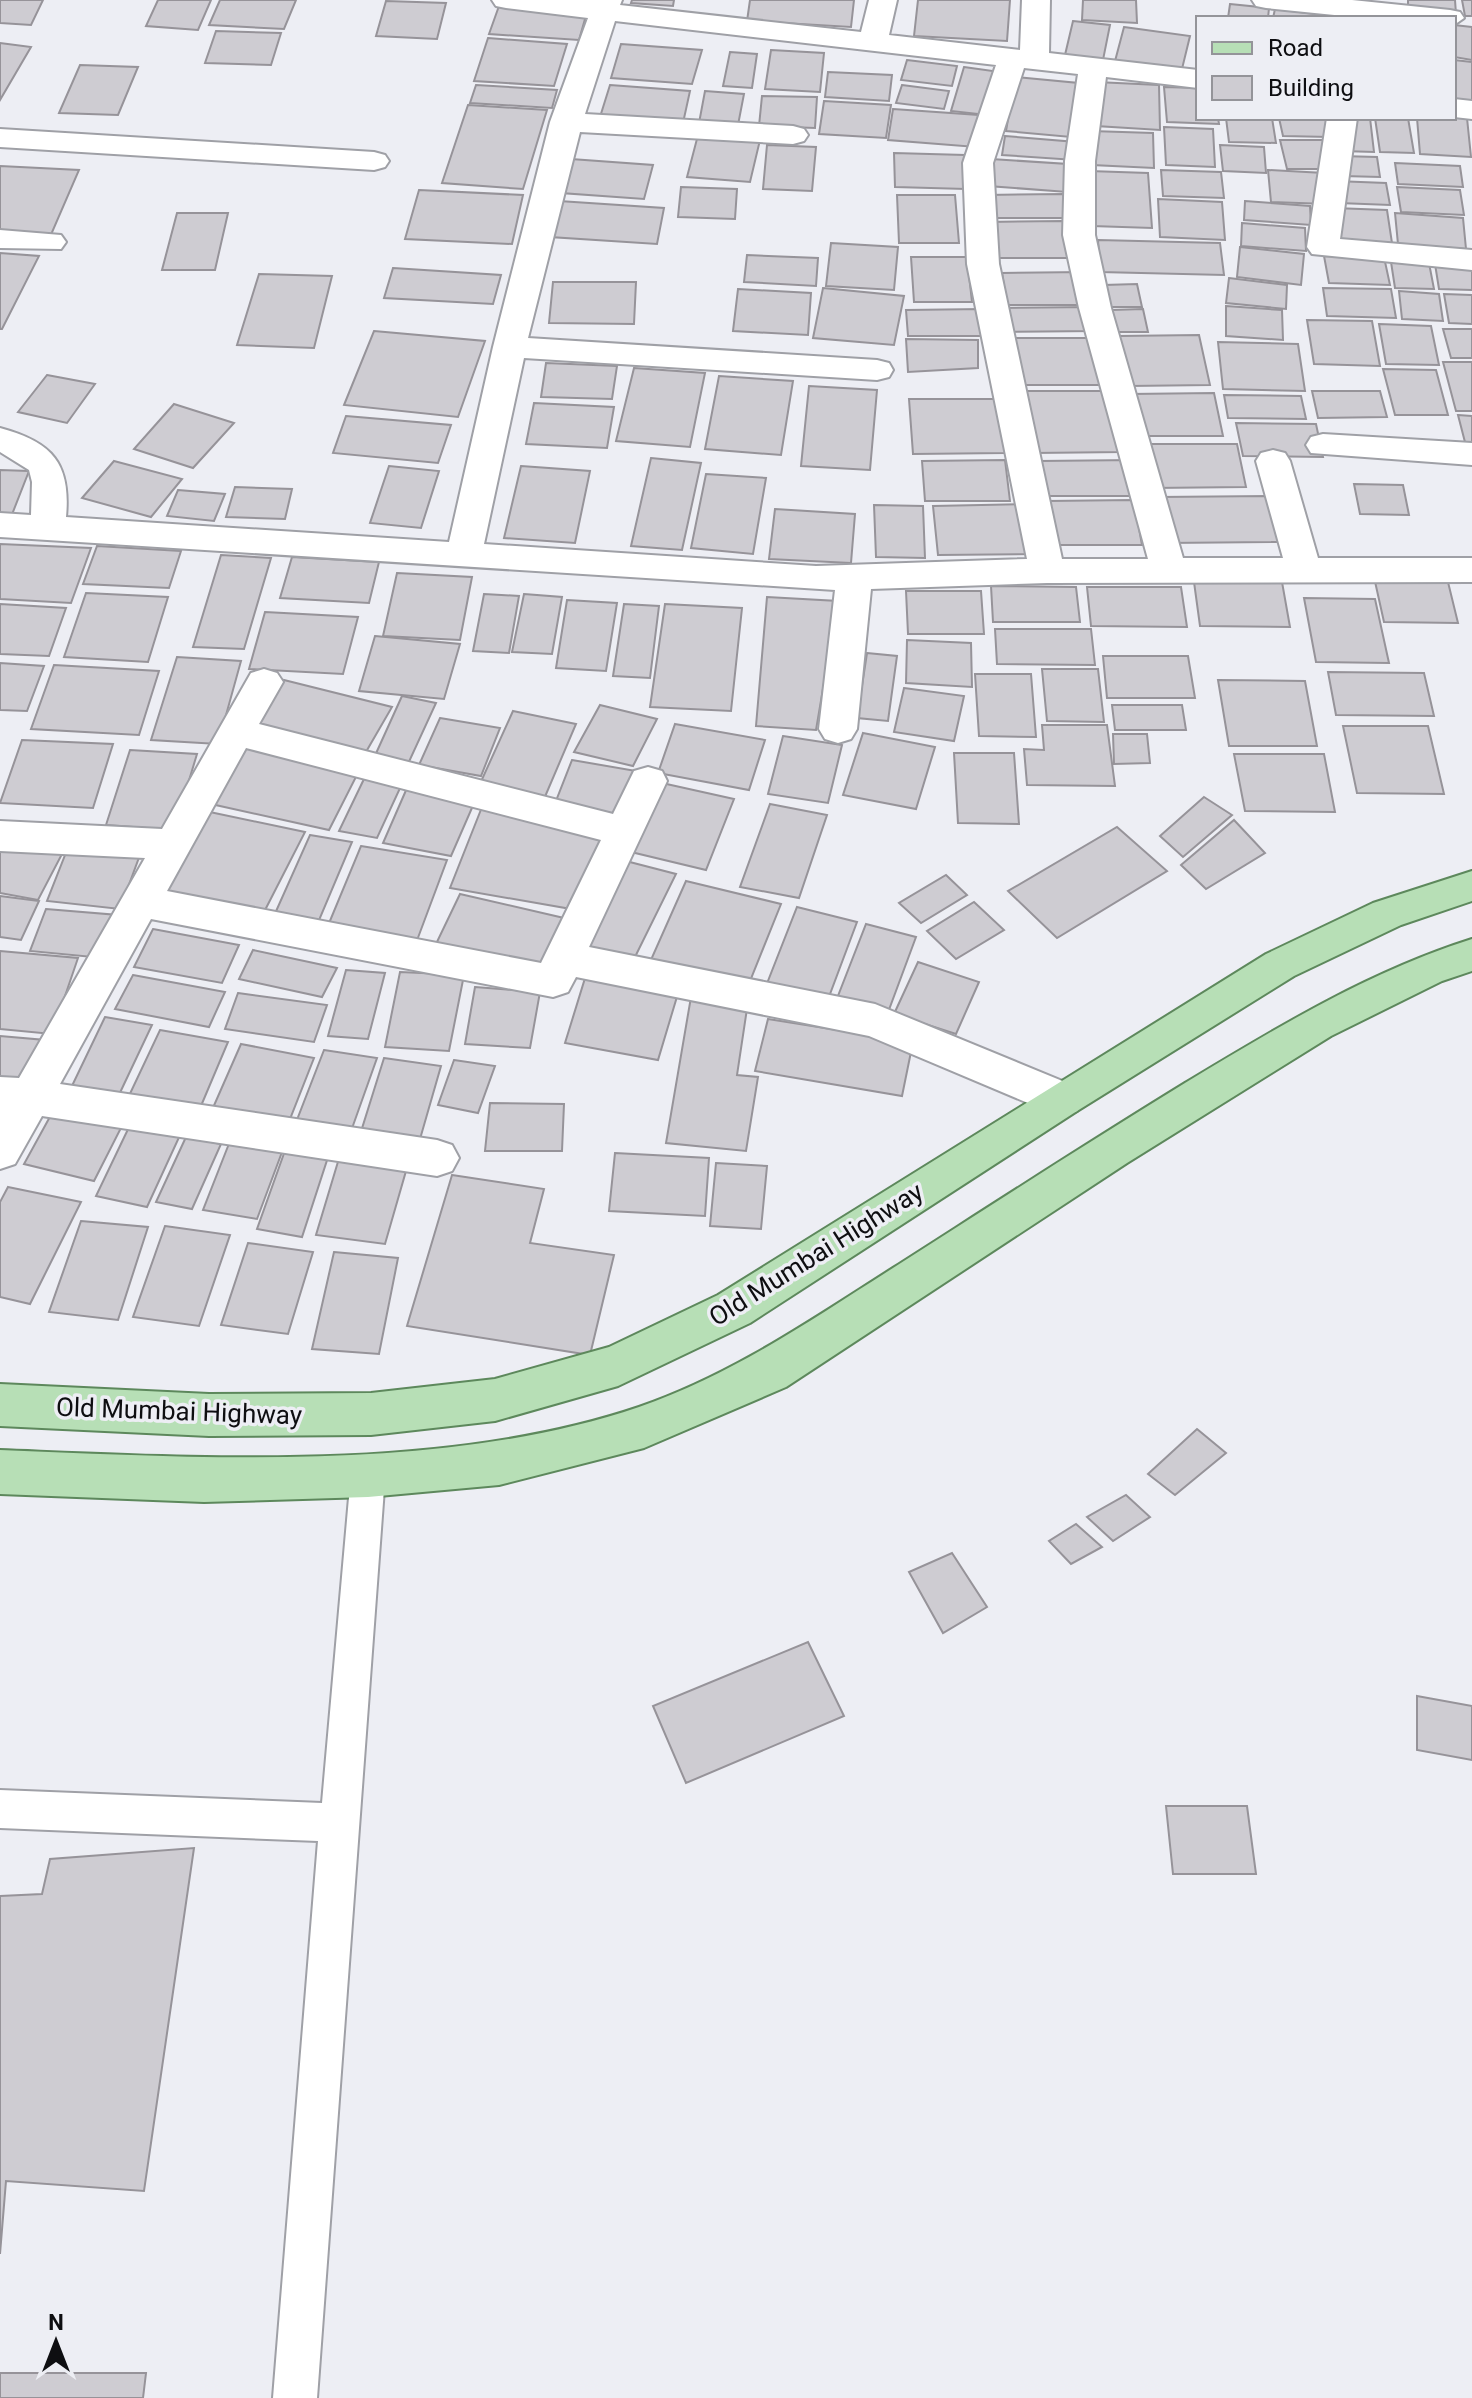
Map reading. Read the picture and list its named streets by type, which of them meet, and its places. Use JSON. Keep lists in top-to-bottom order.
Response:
{
  "streets": {
    "main road": ["Old Mumbai Highway"]
  },
  "legend": ["Road", "Building"],
  "north": "top"
}
